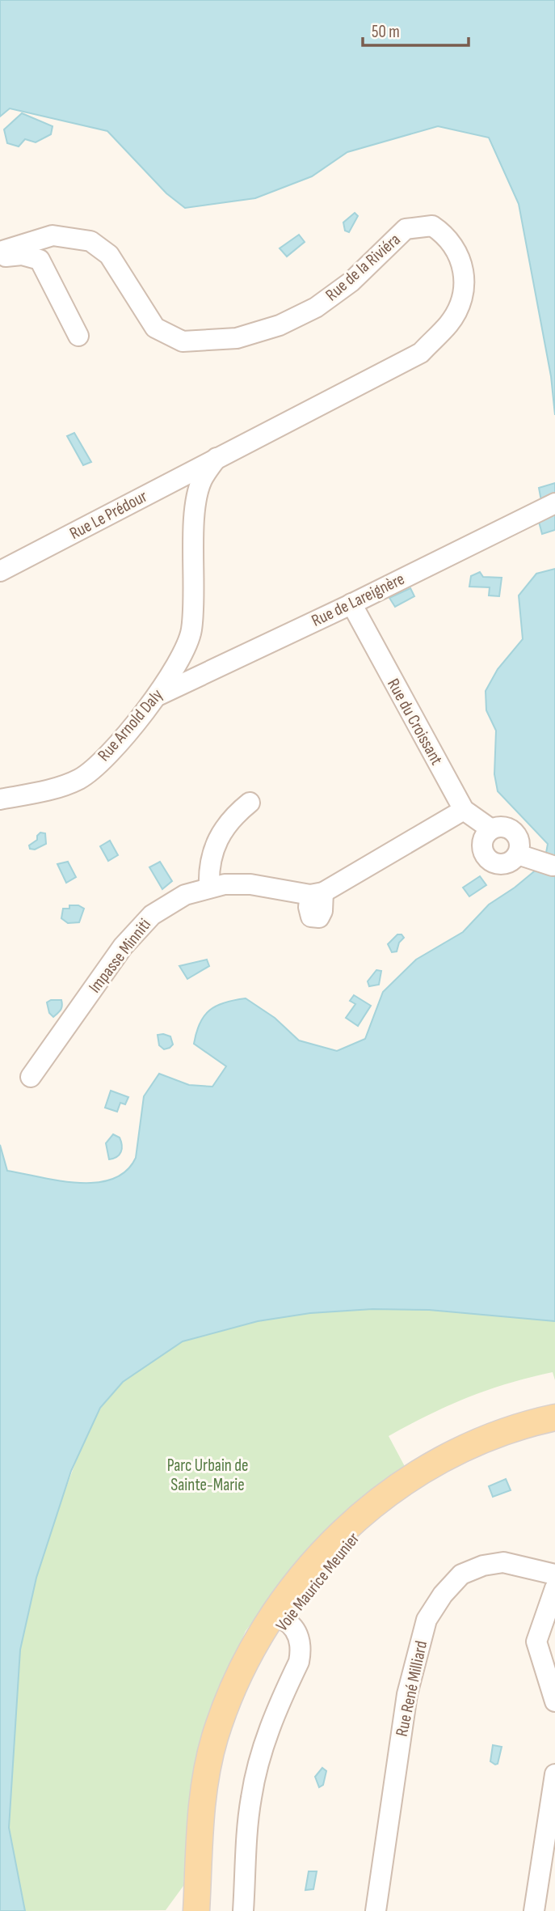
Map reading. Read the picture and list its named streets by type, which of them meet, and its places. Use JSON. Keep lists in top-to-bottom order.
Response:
{
  "streets": {
    "main road": ["Voie Maurice Meunier"],
    "street": [
      "Rue de la Riviéra",
      "Rue Le Prédour",
      "Rue de Lareignère",
      "Rue du Croissant",
      "Rue Arnold Daly",
      "Impasse Minniti",
      "Rue René Milliard"
    ]
  },
  "crossings": [
    ["Rue de la Riviéra", "Rue Le Prédour"],
    ["Rue de la Riviéra", "Rue Arnold Daly"],
    ["Rue Le Prédour", "Rue Arnold Daly"],
    ["Rue de Lareignère", "Rue du Croissant"],
    ["Rue de Lareignère", "Rue Arnold Daly"],
    ["Rue du Croissant", "Impasse Minniti"]
  ],
  "parks": ["Parc Urbain de Sainte-Marie"],
  "scale_bar": "50 m"
}
